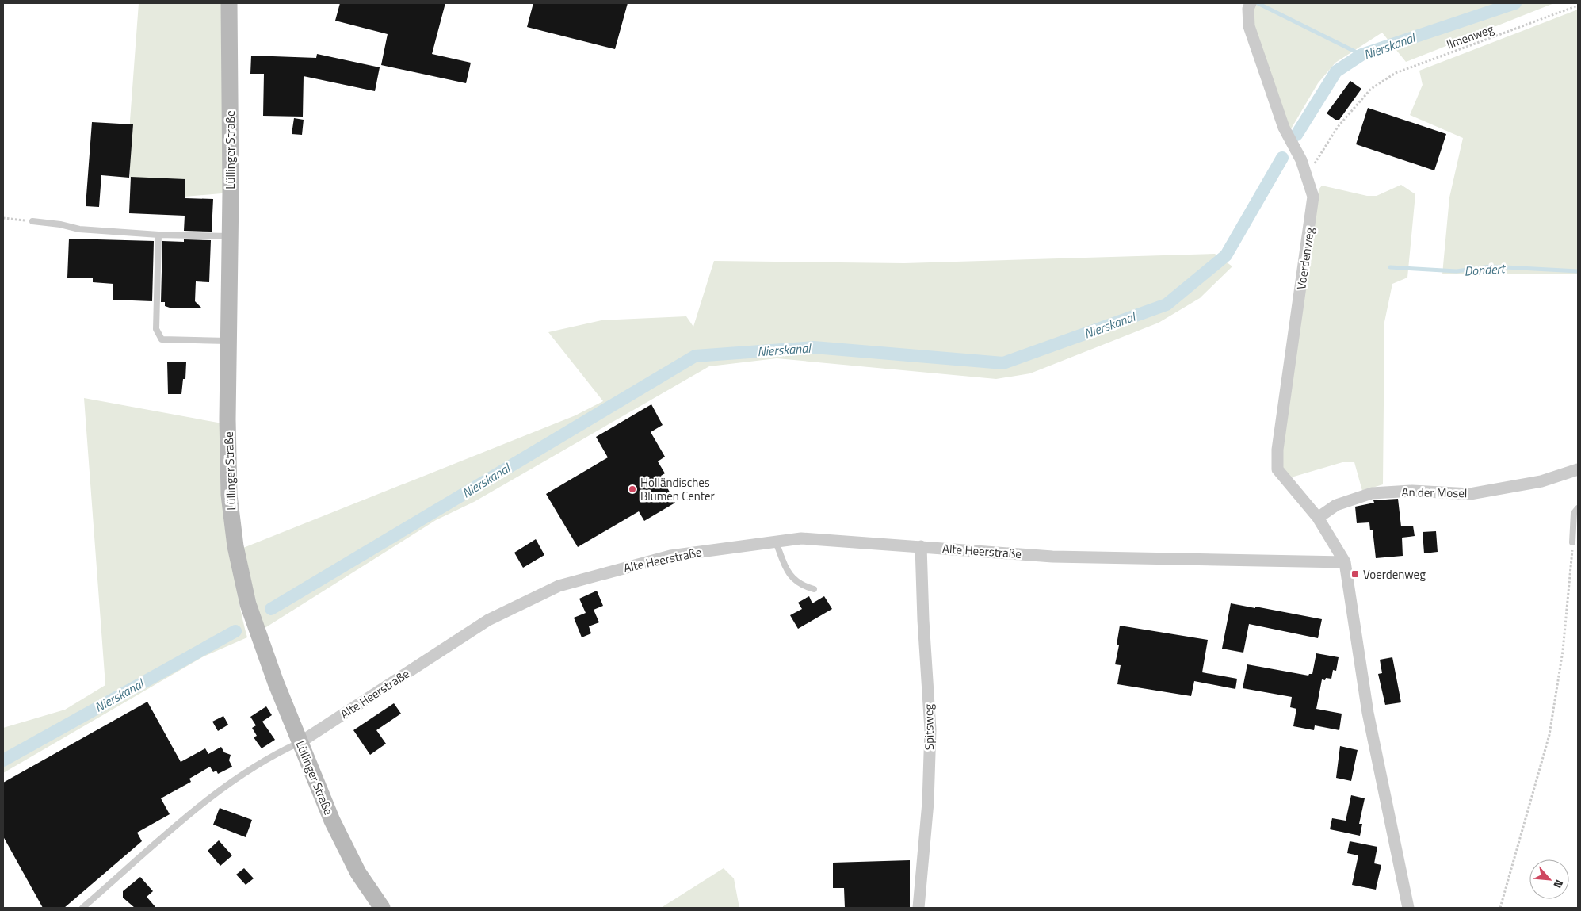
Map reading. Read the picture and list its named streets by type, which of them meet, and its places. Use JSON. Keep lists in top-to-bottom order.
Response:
{
  "streets": {
    "street": [
      "Lüllinger Straße",
      "Voerdenweg",
      "An der Mosel",
      "Alte Heerstraße",
      "Spitsweg"
    ],
    "path": ["Ilmenweg"]
  },
  "crossings": [
    ["Ilmenweg", "Voerdenweg"],
    ["Lüllinger Straße", "Alte Heerstraße"],
    ["Voerdenweg", "An der Mosel"],
    ["Voerdenweg", "Alte Heerstraße"],
    ["Alte Heerstraße", "Spitsweg"]
  ],
  "water": ["Nierskanal", "Dondert"],
  "places": {
    "other": ["Holländisches Blumen Center"],
    "transit": ["Voerdenweg"]
  },
  "north": "bottom right"
}
